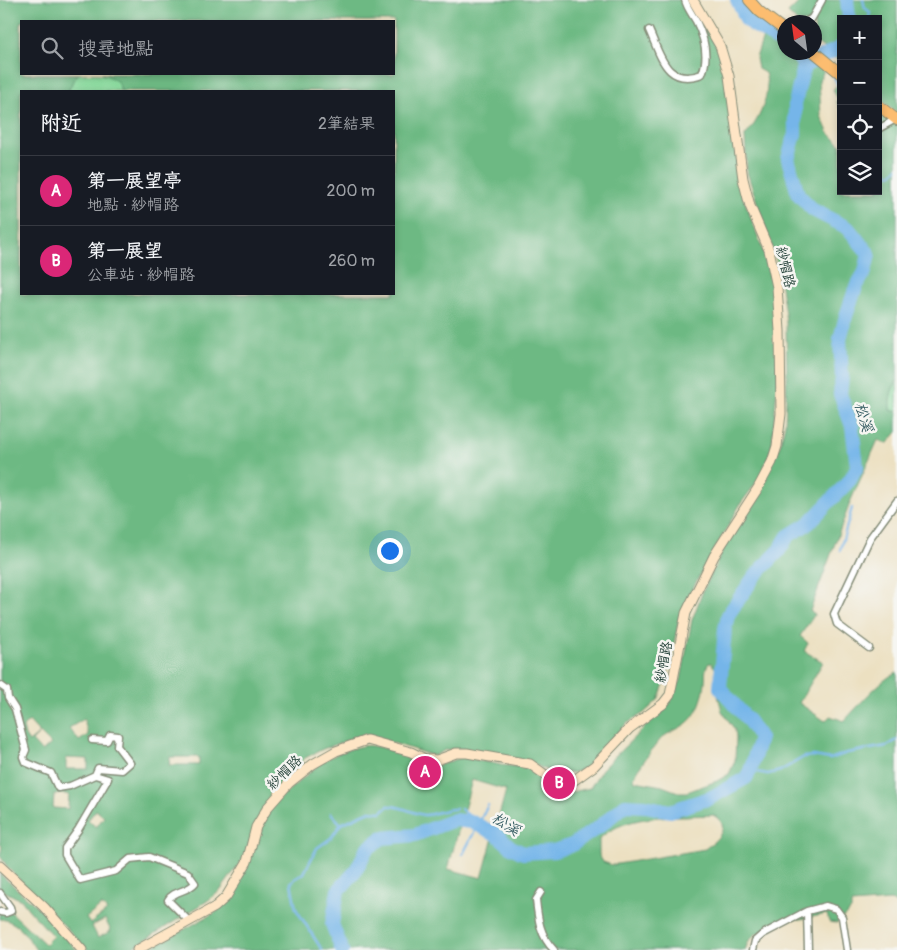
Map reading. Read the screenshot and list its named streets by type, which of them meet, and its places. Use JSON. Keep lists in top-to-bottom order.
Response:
{
  "streets": {
    "street": ["紗帽路"]
  },
  "water": ["松溪"],
  "north": "top left",
  "page": {
    "map_buttons": ["+", "−"],
    "search": "搜尋地點",
    "heading": ["附近", "2筆結果"],
    "list": [
      {
        "mark": "A",
        "name": "第一展望亭",
        "note": "地點 · 紗帽路",
        "value": "200 m"
      },
      {
        "mark": "B",
        "name": "第一展望",
        "note": "公車站 · 紗帽路",
        "value": "260 m"
      }
    ],
    "pins": ["A", "B"]
  }
}
